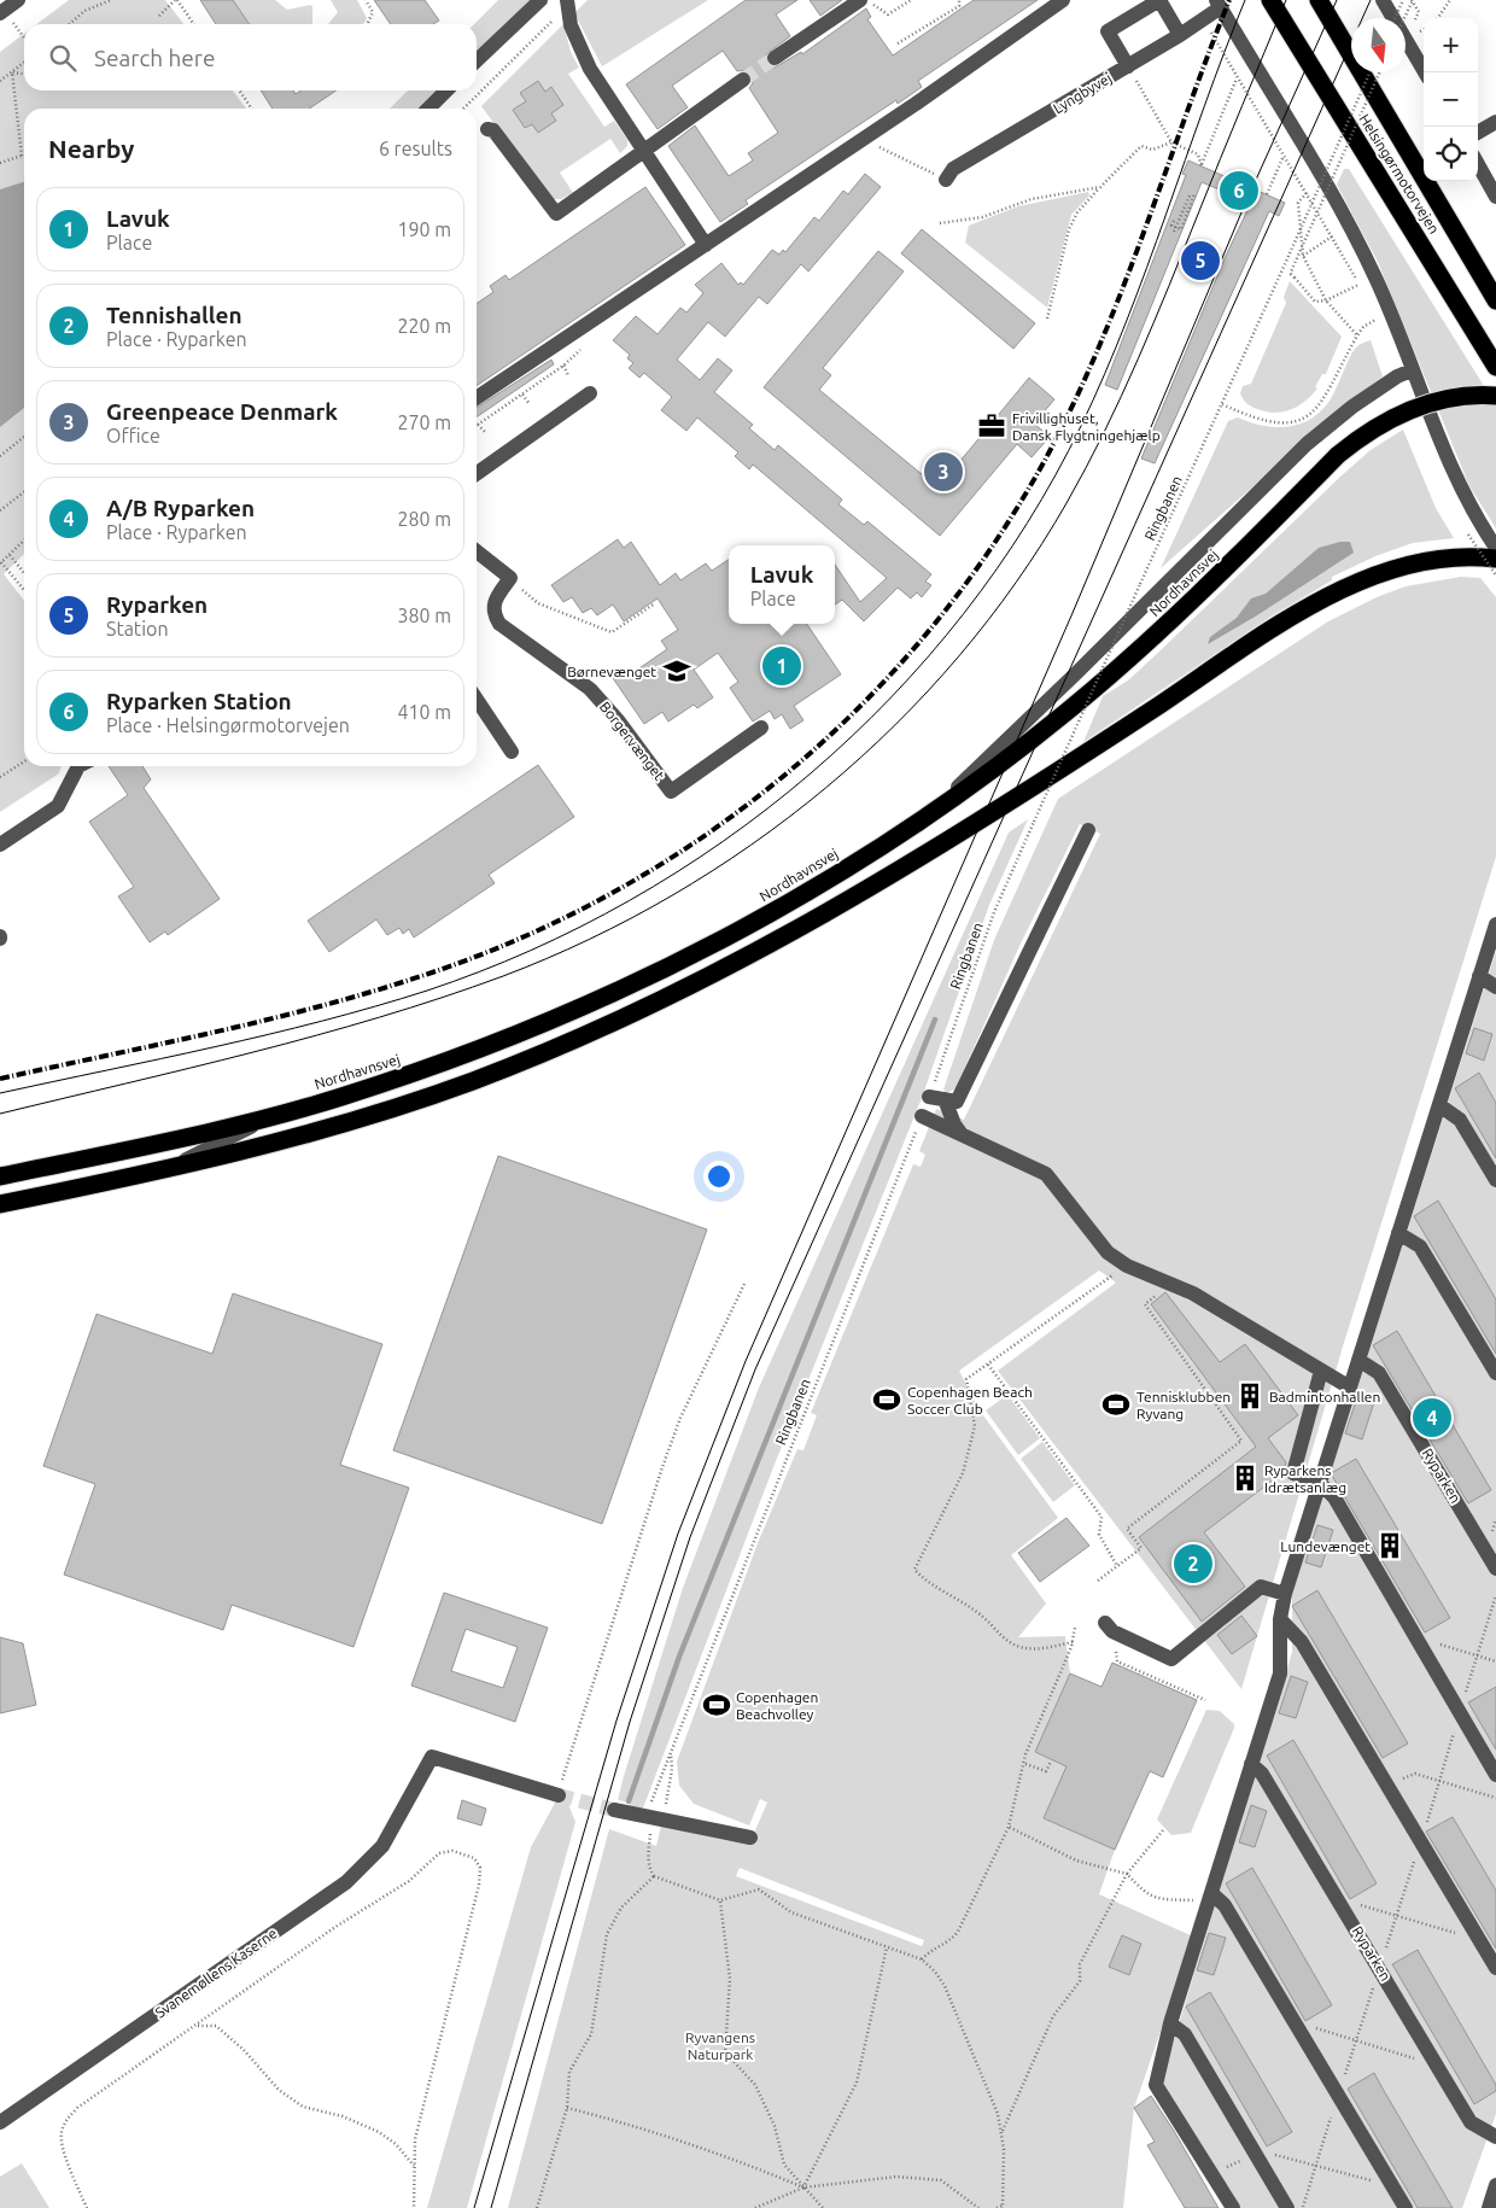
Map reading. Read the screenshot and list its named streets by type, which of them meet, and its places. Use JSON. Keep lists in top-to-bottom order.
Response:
{
  "streets": {
    "highway": ["Helsingørmotorvejen", "Nordhavnsvej"],
    "street": [
      "Lyngbyvej",
      "Borgervænget",
      "Ryparken",
      "Svanemøllens Kaserne"
    ],
    "path": ["Ringbanen"]
  },
  "parks": ["Ryvangens Naturpark"],
  "places": {
    "office": ["Frivillighuset, Dansk Flygtningehjælp"],
    "school or university": ["Børnevænget"],
    "building": ["Badmintonhallen", "Ryparkens Idrætsanlæg", "Lundevænget"],
    "sports": ["Copenhagen Beach Soccer Club", "Tennisklubben Ryvang", "Copenhagen Beachvolley"]
  },
  "north": "bottom",
  "page": {
    "map_buttons": ["+", "−"],
    "search": "Search here",
    "heading": ["Nearby", "6 results"],
    "pins": [
      "6",
      "5",
      "3",
      "1",
      "4",
      "2"
    ],
    "list": [
      {
        "mark": "1",
        "name": "Lavuk",
        "note": "Place",
        "value": "190 m"
      },
      {
        "mark": "2",
        "name": "Tennishallen",
        "note": "Place · Ryparken",
        "value": "220 m"
      },
      {
        "mark": "3",
        "name": "Greenpeace Denmark",
        "note": "Office",
        "value": "270 m"
      },
      {
        "mark": "4",
        "name": "A/B Ryparken",
        "note": "Place · Ryparken",
        "value": "280 m"
      },
      {
        "mark": "5",
        "name": "Ryparken",
        "note": "Station",
        "value": "380 m"
      },
      {
        "mark": "6",
        "name": "Ryparken Station",
        "note": "Place · Helsingørmotorvejen",
        "value": "410 m"
      }
    ],
    "popup": ["Lavuk", "Place"]
  }
}
